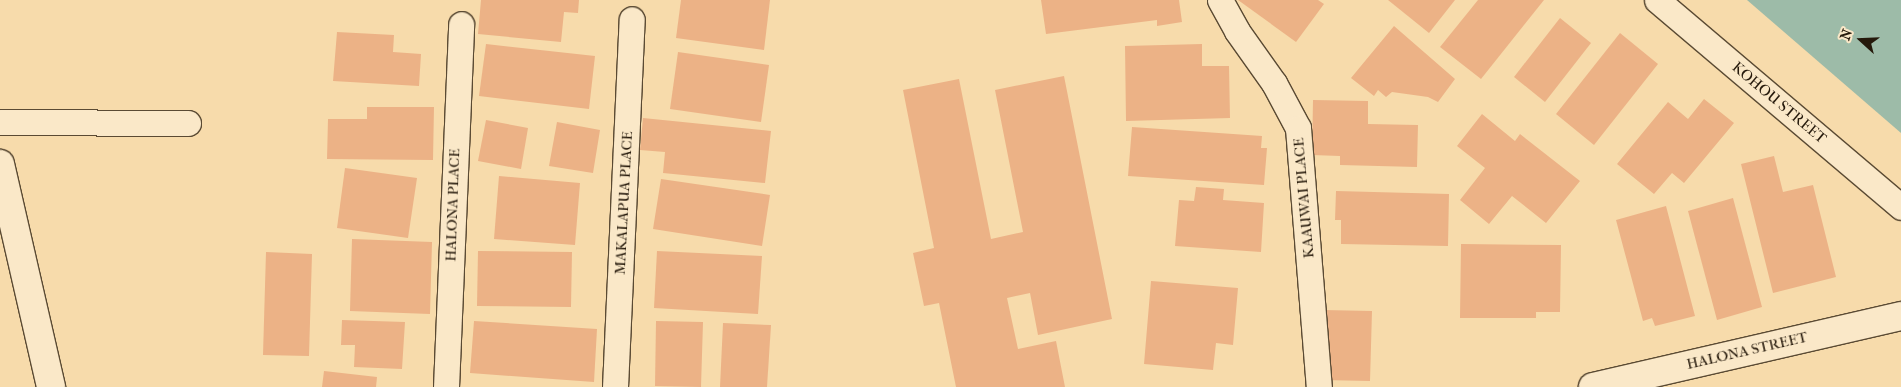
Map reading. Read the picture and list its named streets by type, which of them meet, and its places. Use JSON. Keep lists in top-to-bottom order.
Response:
{
  "streets": {
    "main road": ["HALONA STREET"],
    "street": [
      "KOHOU STREET",
      "KAAUWAI PLACE",
      "MAKALAPUA PLACE",
      "HALONA PLACE"
    ]
  },
  "north": "left"
}
